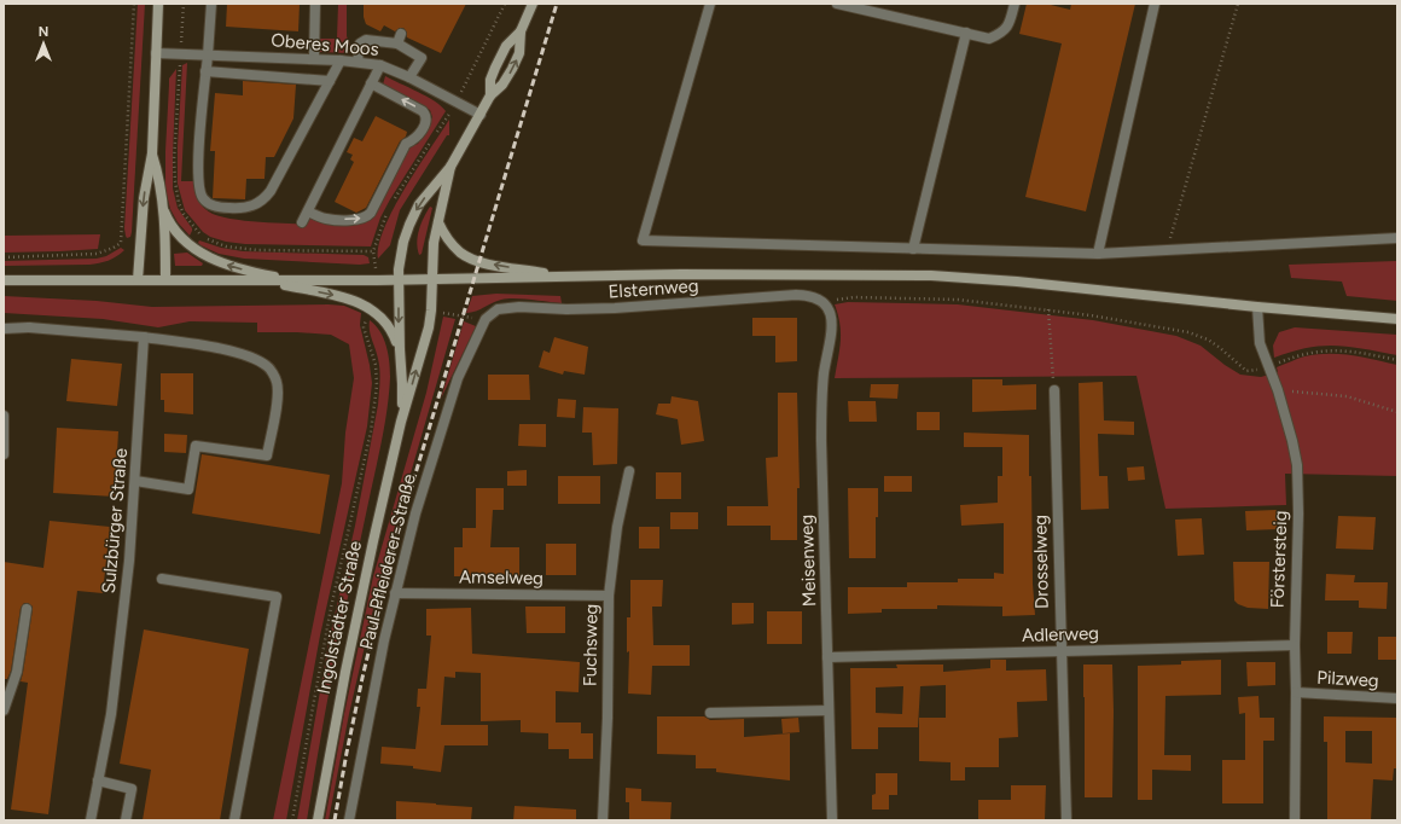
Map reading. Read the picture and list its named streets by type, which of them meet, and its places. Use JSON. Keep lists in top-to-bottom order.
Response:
{
  "streets": {
    "street": [
      "Oberes Moos",
      "Elsternweg",
      "Sulzbürger Straße",
      "Förstersteig",
      "Meisenweg",
      "Paul-Pfleiderer-Straße",
      "Drosselweg",
      "Amselweg",
      "Ingolstädter Straße",
      "Adlerweg",
      "Fuchsweg",
      "Pilzweg"
    ]
  },
  "crossings": [
    ["Oberes Moos", "Ingolstädter Straße"],
    ["Elsternweg", "Meisenweg"],
    ["Elsternweg", "Paul-Pfleiderer-Straße"],
    ["Förstersteig", "Adlerweg"],
    ["Förstersteig", "Pilzweg"],
    ["Meisenweg", "Adlerweg"],
    ["Paul-Pfleiderer-Straße", "Amselweg"],
    ["Drosselweg", "Adlerweg"],
    ["Amselweg", "Fuchsweg"]
  ],
  "north": "top"
}
